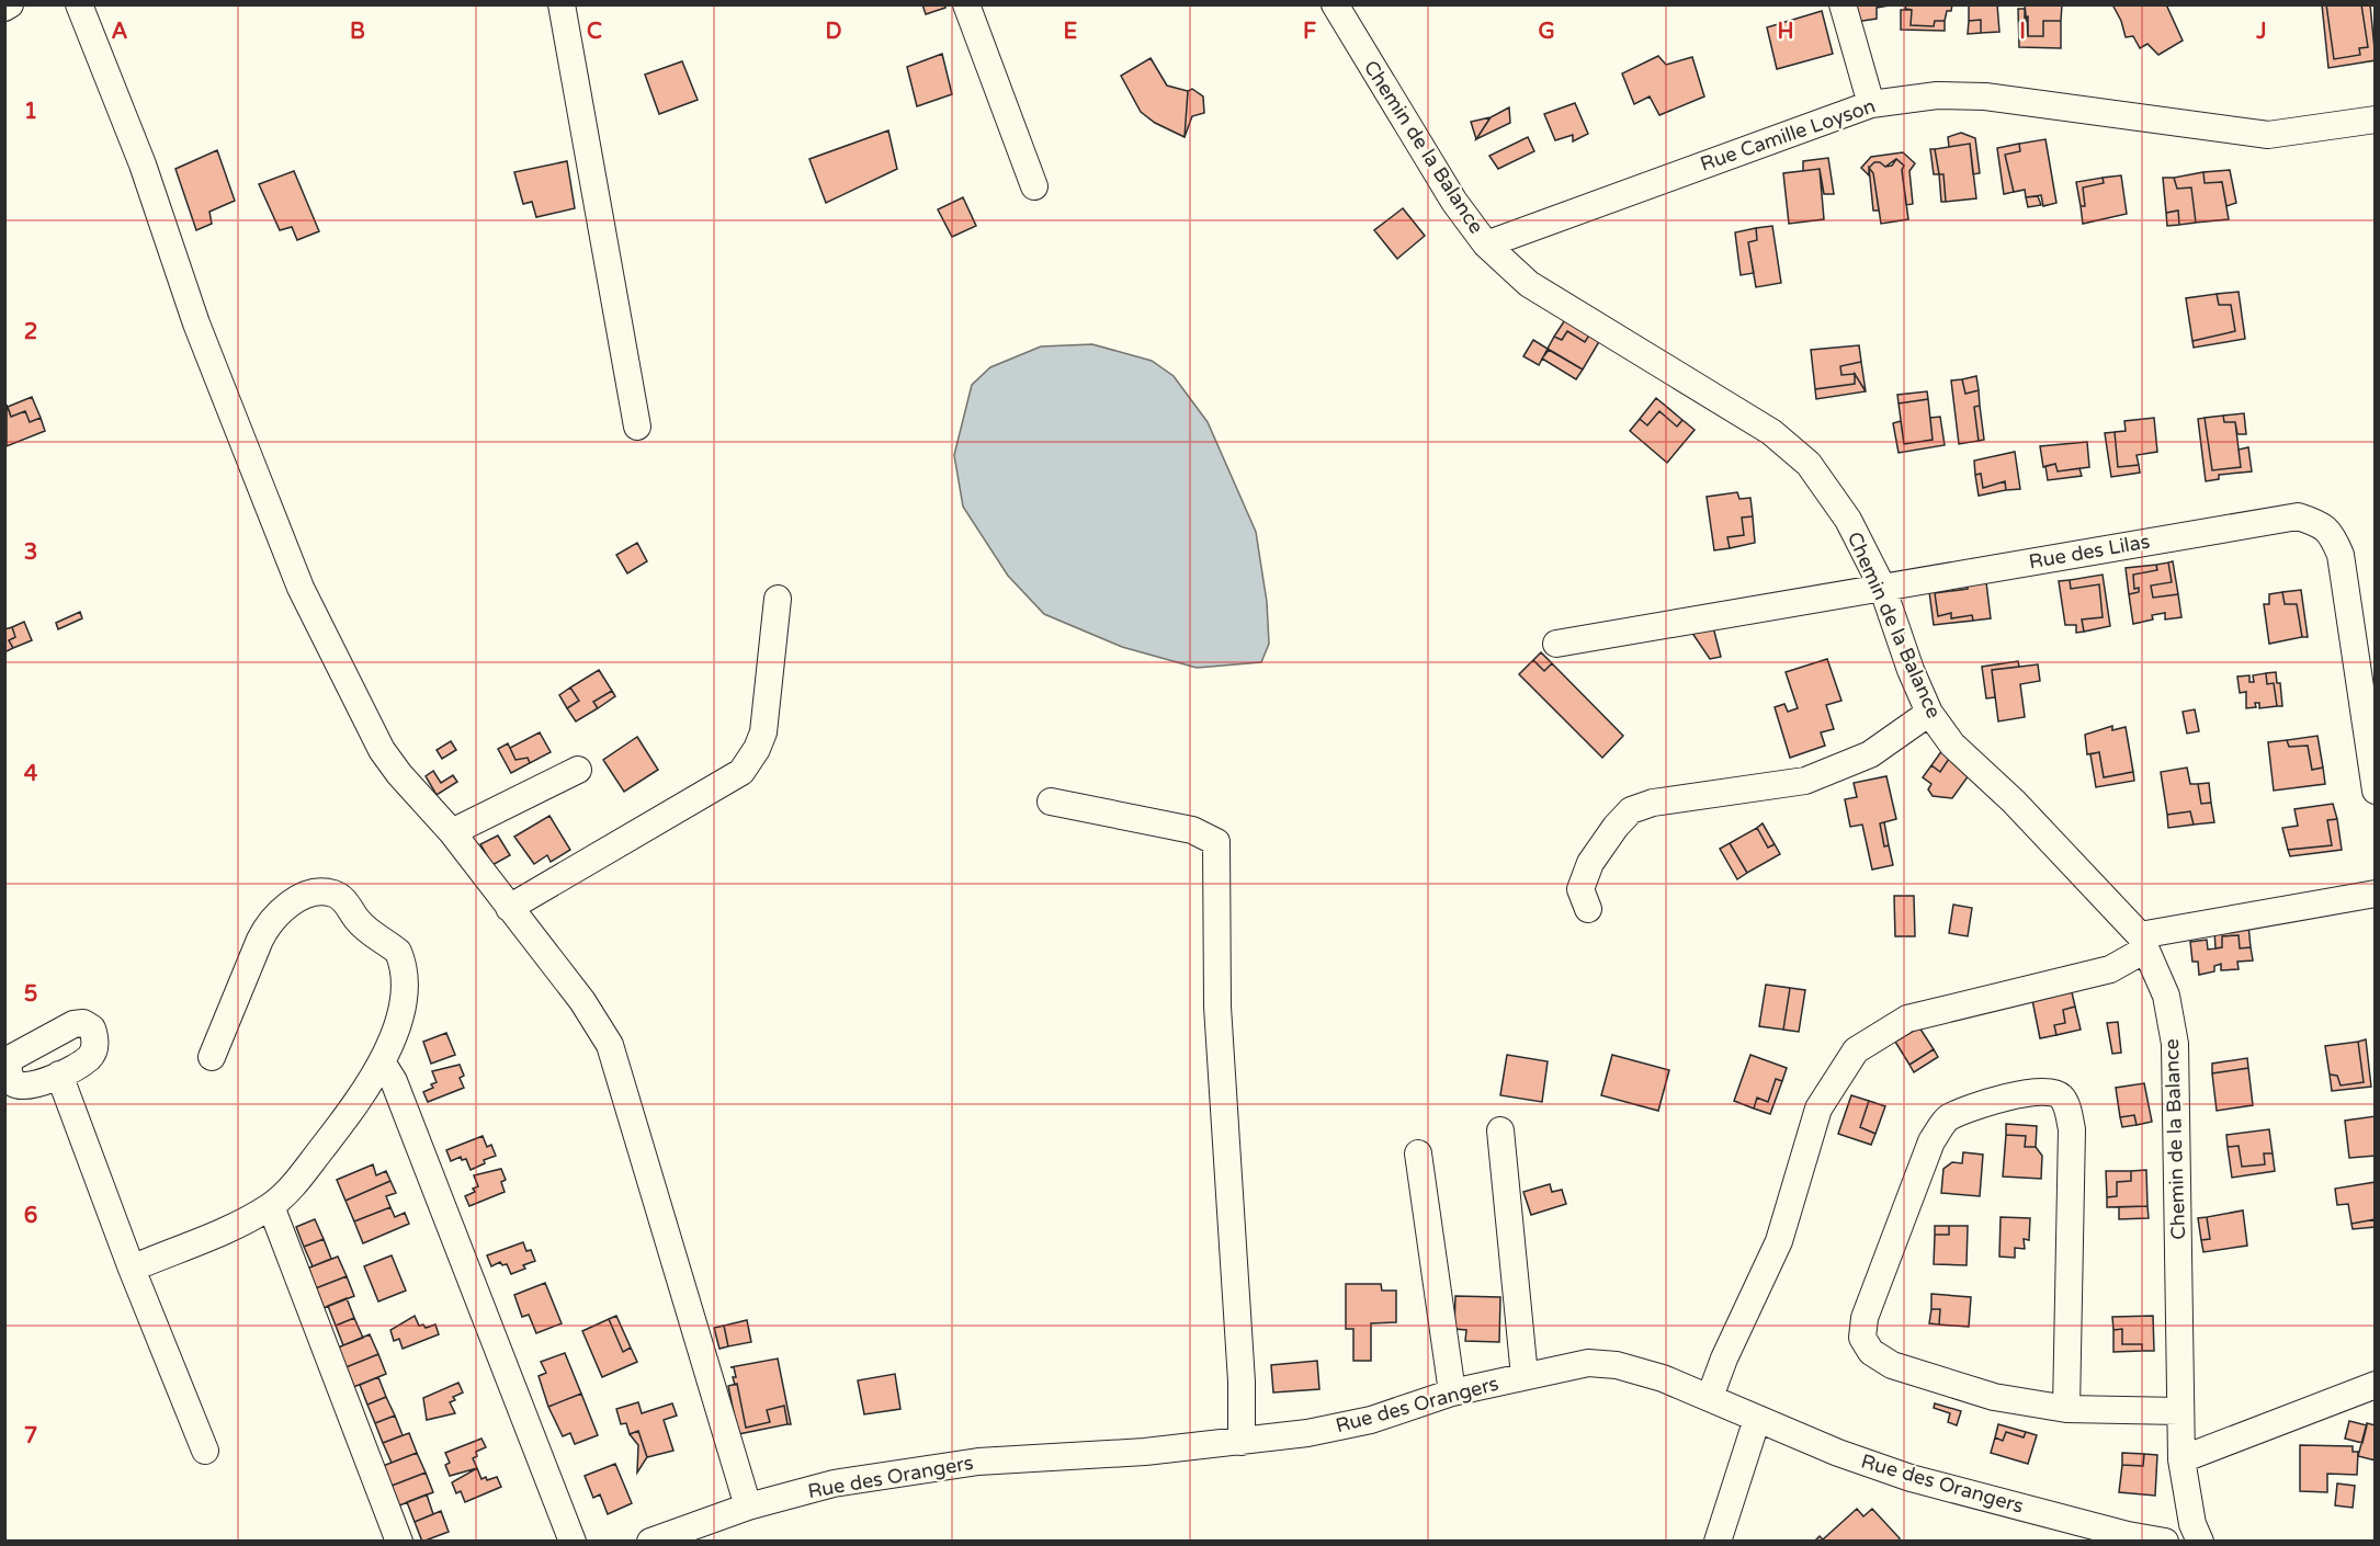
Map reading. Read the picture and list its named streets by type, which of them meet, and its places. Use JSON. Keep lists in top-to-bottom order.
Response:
{
  "streets": {
    "street": [
      "Rue Camille Loyson",
      "Chemin de la Balance",
      "Rue des Lilas",
      "Rue des Orangers"
    ]
  },
  "crossings": [
    ["Rue Camille Loyson", "Chemin de la Balance"],
    ["Chemin de la Balance", "Rue des Lilas"]
  ],
  "grid": {
    "columns": [
      "A",
      "B",
      "C",
      "D",
      "E",
      "F",
      "G",
      "H",
      "I",
      "J"
    ],
    "rows": [
      "1",
      "2",
      "3",
      "4",
      "5",
      "6",
      "7"
    ]
  }
}
